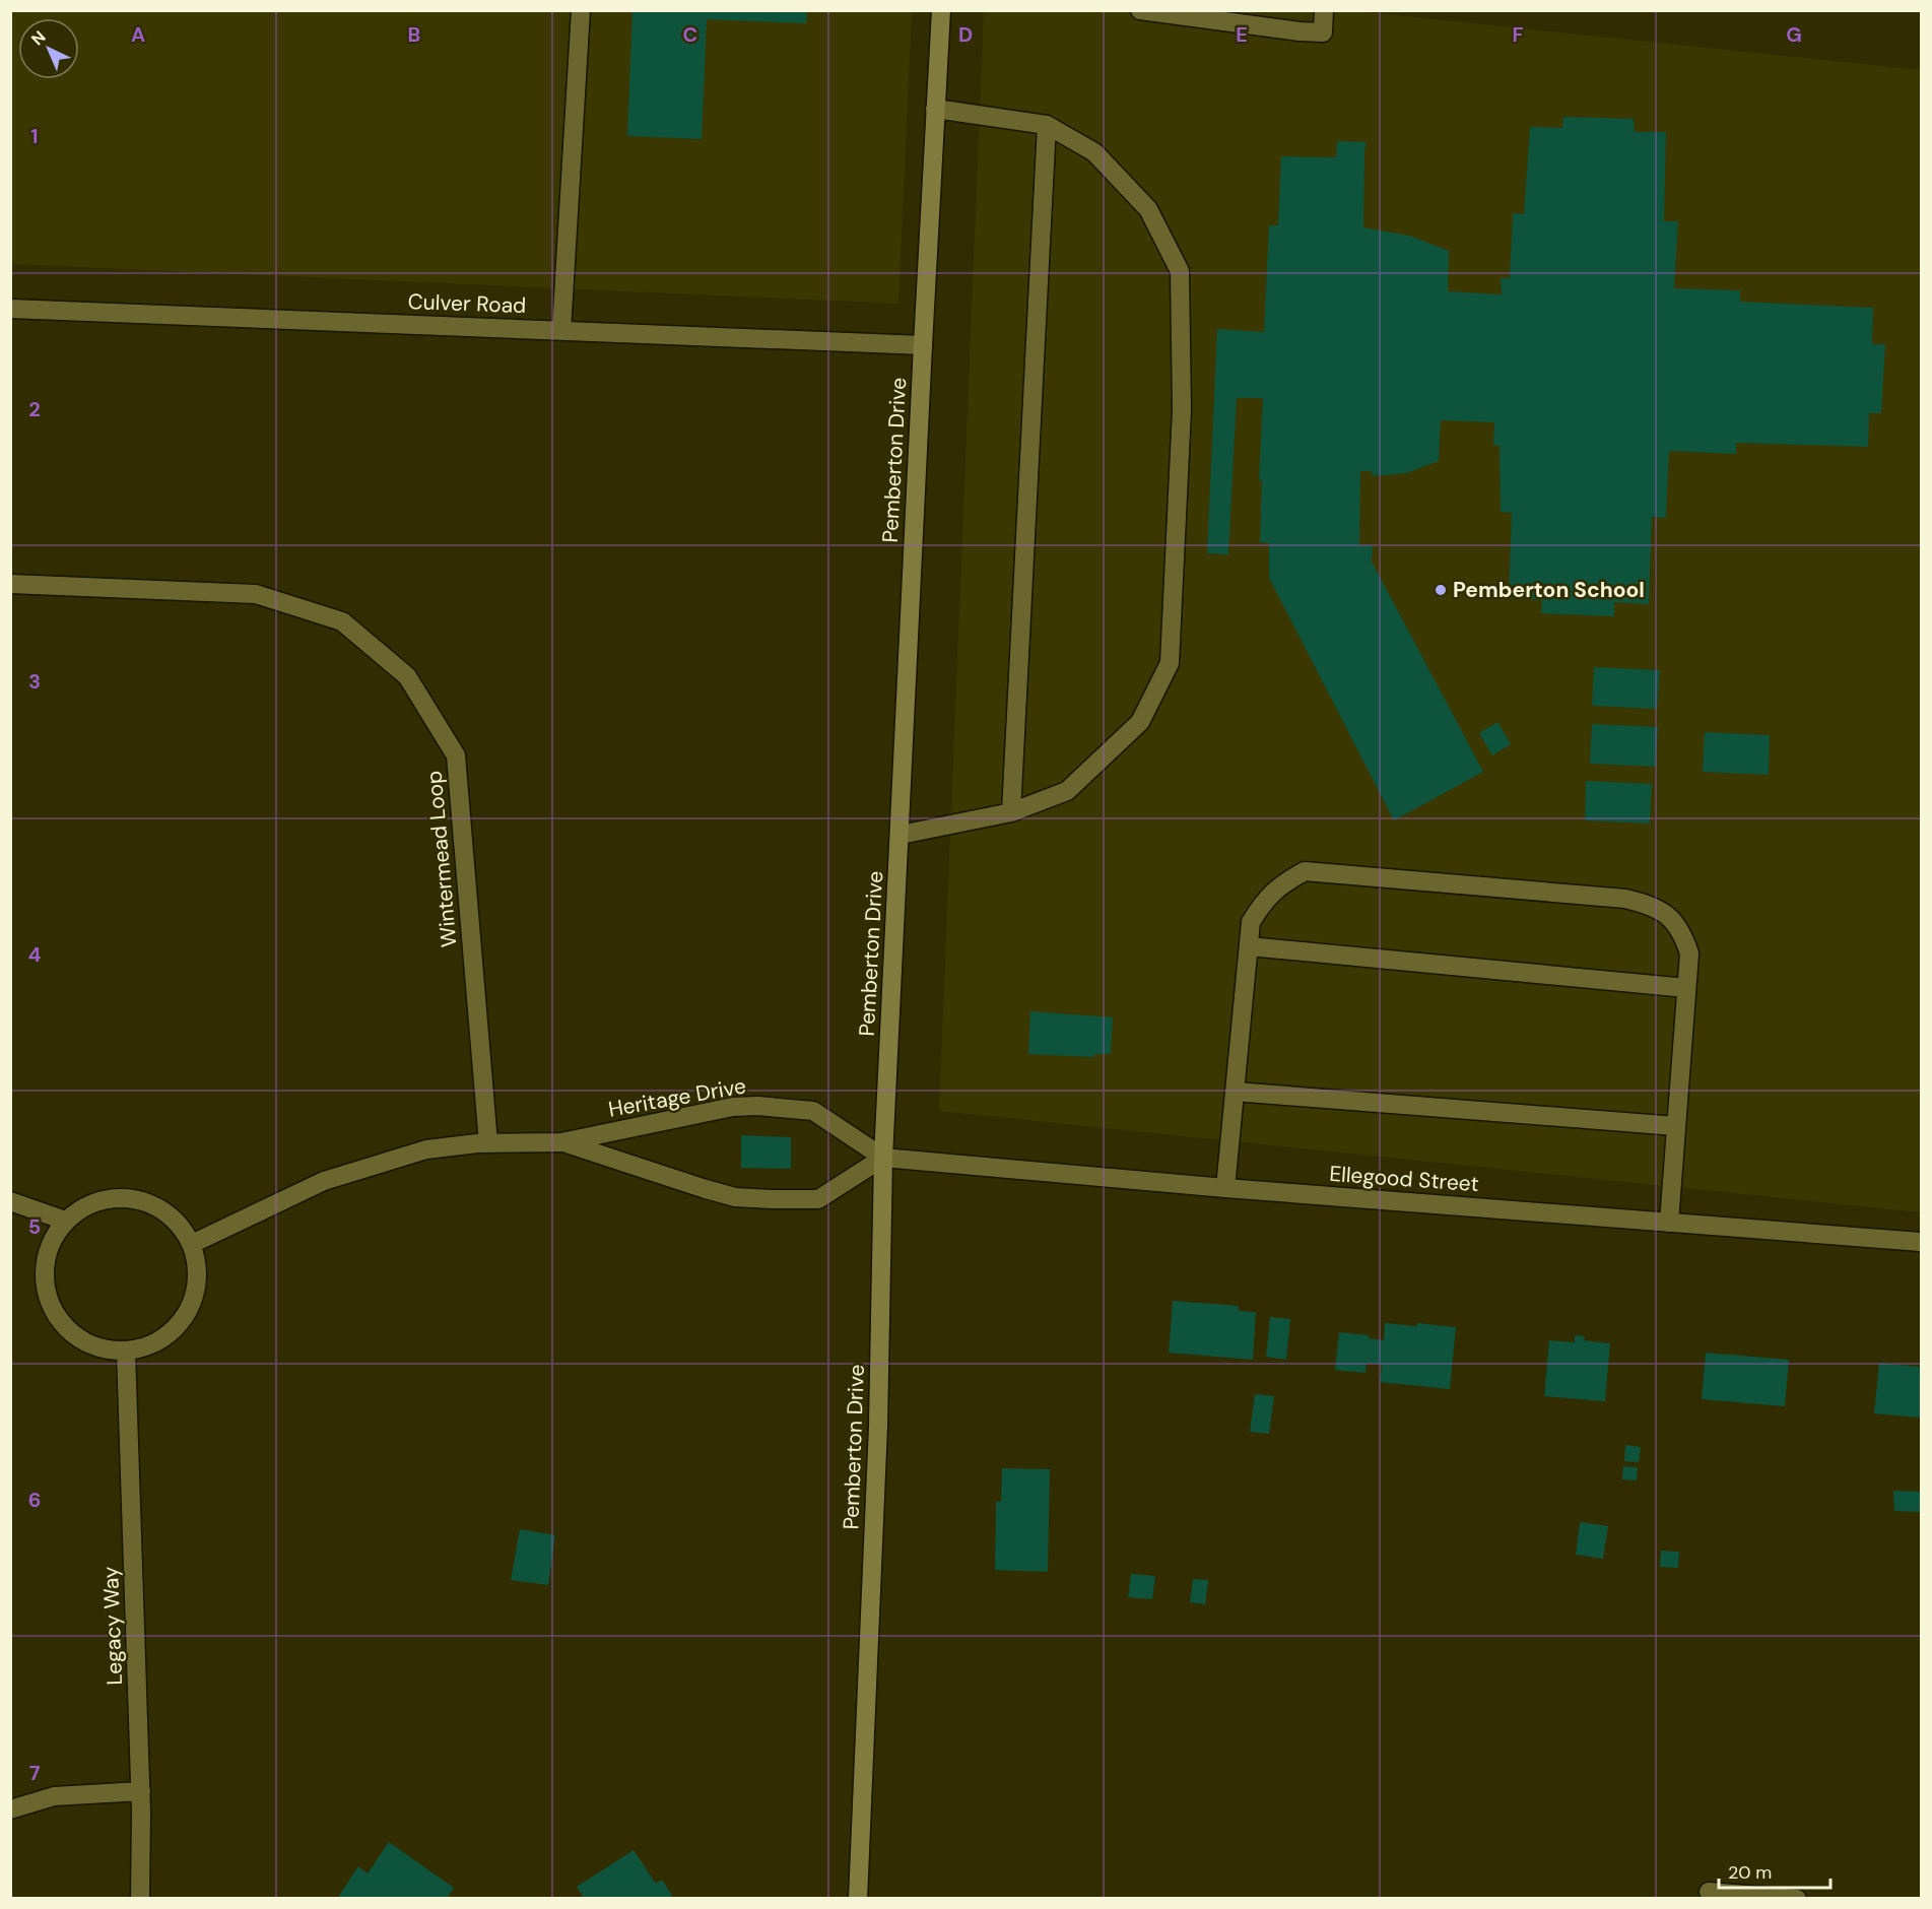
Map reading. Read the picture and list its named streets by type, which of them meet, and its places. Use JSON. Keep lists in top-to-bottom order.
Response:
{
  "streets": {
    "street": [
      "Culver Road",
      "Pemberton Drive",
      "Wintermead Loop",
      "Heritage Drive",
      "Ellegood Street",
      "Legacy Way"
    ]
  },
  "crossings": [
    ["Culver Road", "Pemberton Drive"],
    ["Pemberton Drive", "Heritage Drive"],
    ["Pemberton Drive", "Ellegood Street"],
    ["Wintermead Loop", "Heritage Drive"],
    ["Heritage Drive", "Ellegood Street"],
    ["Heritage Drive", "Legacy Way"]
  ],
  "places": ["Pemberton School"],
  "scale_bar": "20 m",
  "north": "top left",
  "grid": {
    "columns": [
      "A",
      "B",
      "C",
      "D",
      "E",
      "F",
      "G"
    ],
    "rows": [
      "1",
      "2",
      "3",
      "4",
      "5",
      "6",
      "7"
    ]
  }
}
